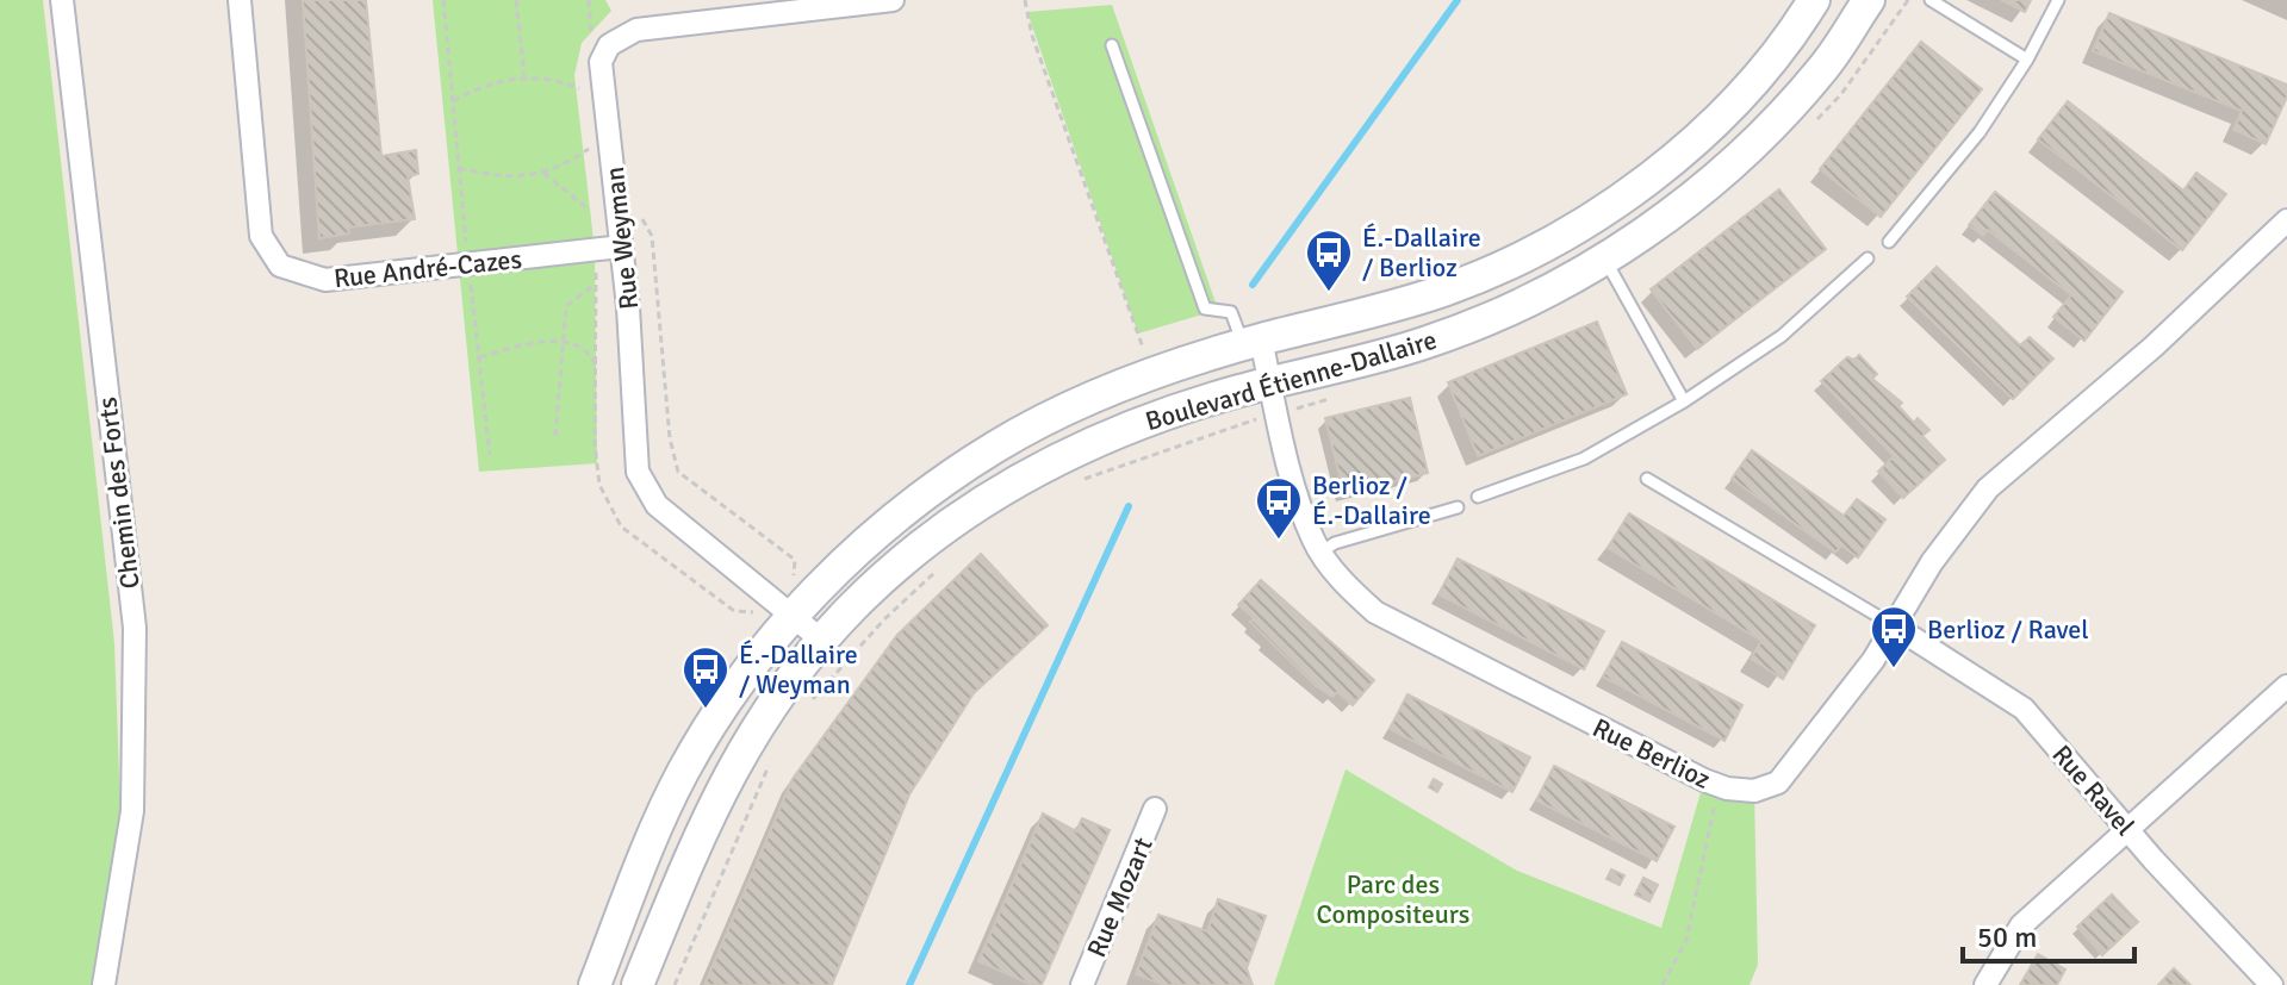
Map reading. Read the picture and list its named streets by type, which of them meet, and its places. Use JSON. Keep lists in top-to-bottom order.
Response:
{
  "streets": {
    "street": [
      "Rue Weyman",
      "Rue André-Cazes",
      "Boulevard Étienne-Dallaire",
      "Chemin des Forts",
      "Rue Berlioz",
      "Rue Ravel",
      "Rue Mozart"
    ]
  },
  "crossings": [
    ["Rue Weyman", "Rue André-Cazes"],
    ["Rue Weyman", "Boulevard Étienne-Dallaire"],
    ["Boulevard Étienne-Dallaire", "Rue Berlioz"],
    ["Rue Berlioz", "Rue Ravel"]
  ],
  "parks": ["Parc des Compositeurs"],
  "places": {
    "bus stop": [
      "É.-Dallaire / Berlioz",
      "Berlioz / É.-Dallaire",
      "Berlioz / Ravel",
      "É.-Dallaire / Weyman"
    ]
  },
  "scale_bar": "50 m"
}
